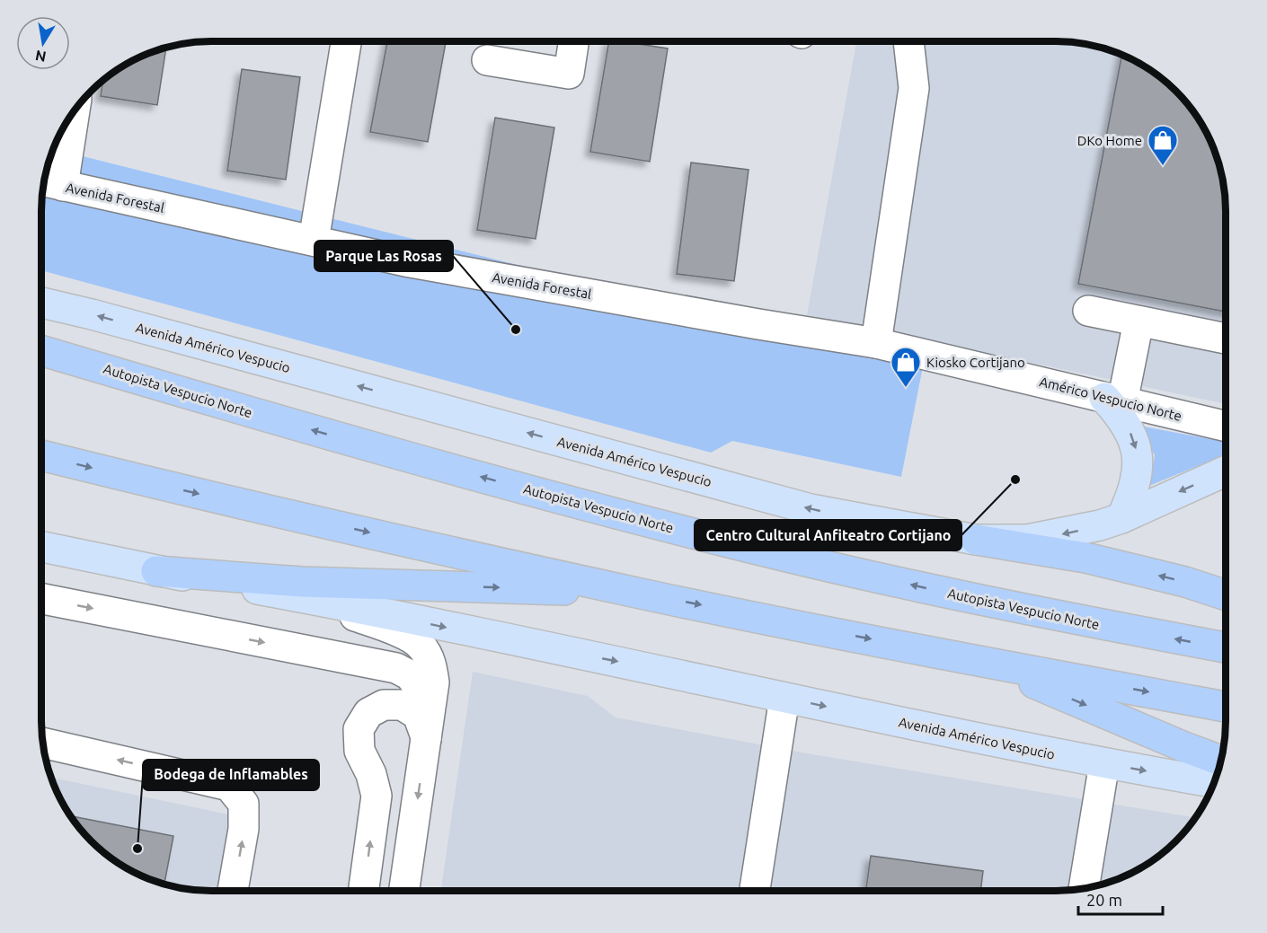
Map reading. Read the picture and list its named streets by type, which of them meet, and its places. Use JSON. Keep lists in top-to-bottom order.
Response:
{
  "streets": {
    "highway": ["Autopista Vespucio Norte"],
    "main road": ["Avenida Américo Vespucio"],
    "street": ["Avenida Forestal", "Américo Vespucio Norte"]
  },
  "crossings": [
    ["Avenida Forestal", "Américo Vespucio Norte"]
  ],
  "places": {
    "shop": ["DKo Home", "Kiosko Cortijano"],
    "other": ["Parque Las Rosas", "Centro Cultural Anfiteatro Cortijano", "Bodega de Inflamables"]
  },
  "scale_bar": "20 m",
  "north": "bottom"
}
